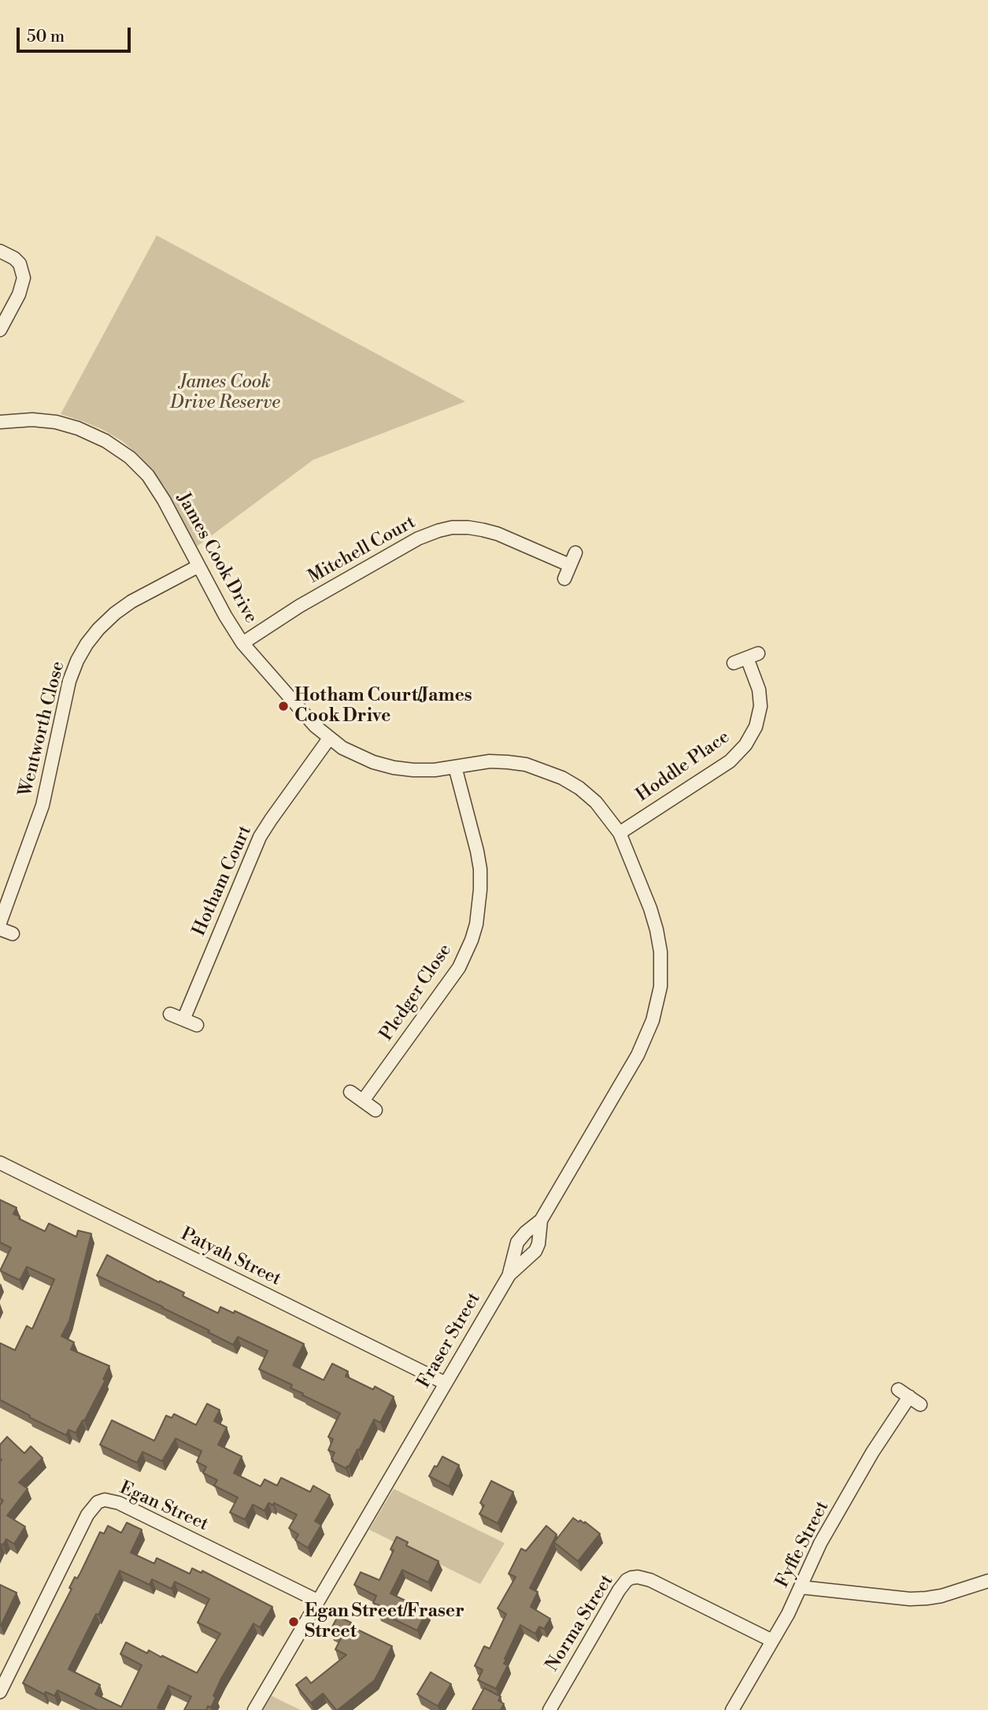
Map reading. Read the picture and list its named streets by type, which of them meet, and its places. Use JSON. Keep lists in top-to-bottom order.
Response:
{
  "streets": {
    "street": [
      "Mitchell Court",
      "James Cook Drive",
      "Wentworth Close",
      "Hoddle Place",
      "Hotham Court",
      "Pledger Close",
      "Patyah Street",
      "Fraser Street",
      "Egan Street",
      "Fyffe Street",
      "Norma Street"
    ]
  },
  "crossings": [
    ["Mitchell Court", "James Cook Drive"],
    ["James Cook Drive", "Wentworth Close"],
    ["James Cook Drive", "Hoddle Place"],
    ["James Cook Drive", "Hotham Court"],
    ["James Cook Drive", "Pledger Close"],
    ["James Cook Drive", "Fraser Street"],
    ["Patyah Street", "Fraser Street"],
    ["Fraser Street", "Egan Street"],
    ["Fyffe Street", "Norma Street"]
  ],
  "parks": ["James Cook Drive Reserve"],
  "places": ["Hotham Court/James Cook Drive", "Egan Street/Fraser Street"],
  "scale_bar": "50 m"
}
